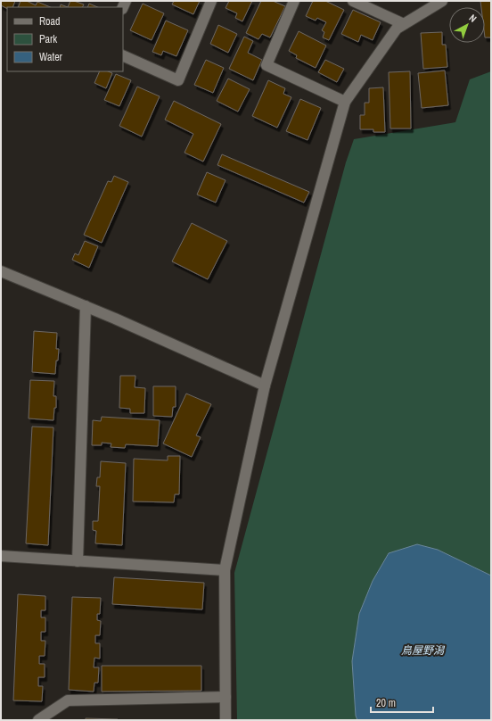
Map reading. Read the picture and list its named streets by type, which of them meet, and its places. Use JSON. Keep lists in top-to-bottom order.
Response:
{
  "water": ["鳥屋野潟"],
  "legend": ["Road", "Park", "Water"],
  "scale_bar": "20 m",
  "north": "top right"
}
